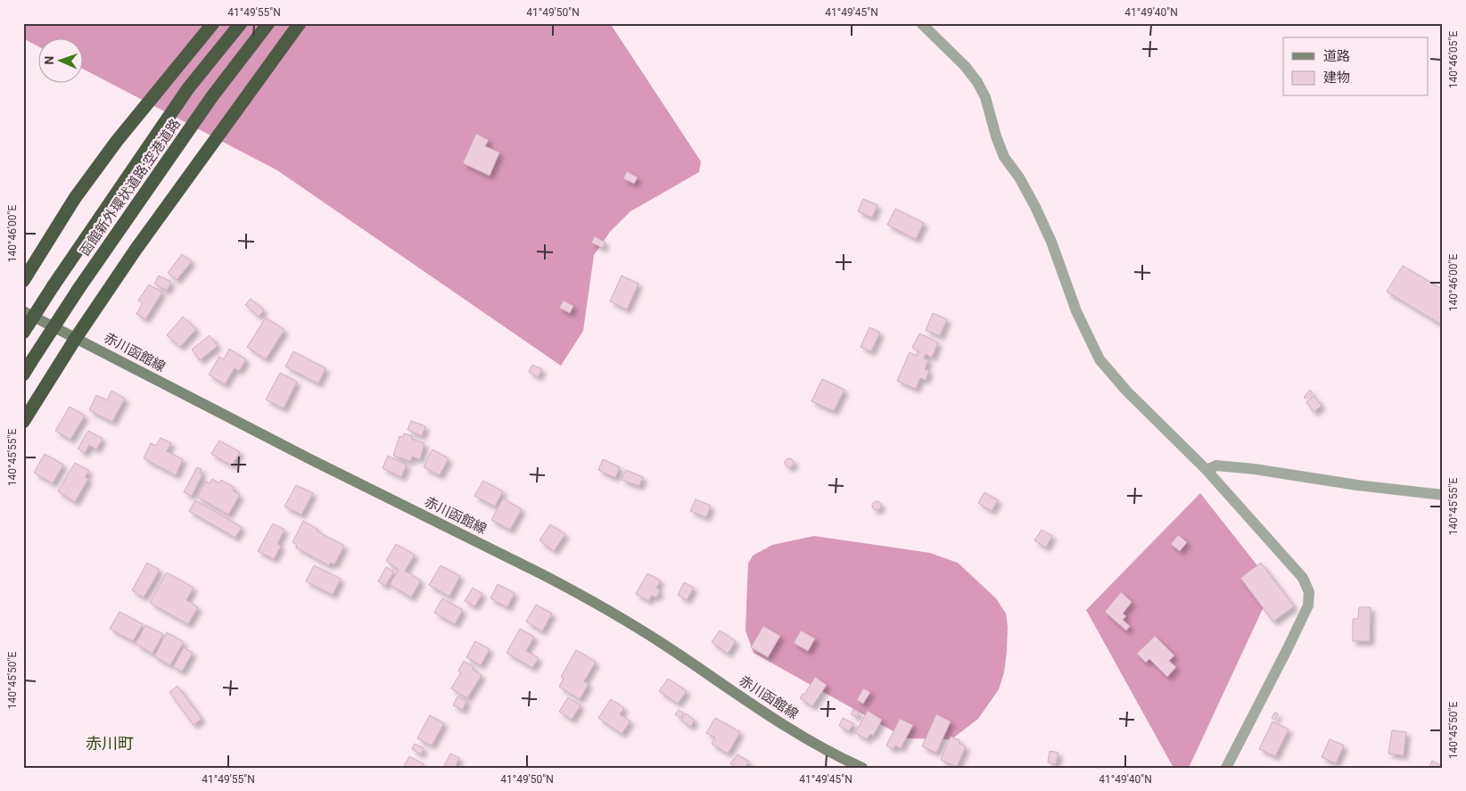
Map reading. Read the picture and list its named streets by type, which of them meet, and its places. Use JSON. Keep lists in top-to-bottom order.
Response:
{
  "streets": {
    "highway": ["函館新外環状道路;空港道路"],
    "main road": ["赤川函館線"]
  },
  "districts": ["赤川町"],
  "legend": ["道路", "建物"],
  "north": "left",
  "coordinates": [
    "41°49'55\"N",
    "41°49'50\"N",
    "41°49'45\"N",
    "41°49'40\"N",
    "140°46'05\"E",
    "140°46'00\"E",
    "140°45'55\"E",
    "140°45'50\"E"
  ]
}
